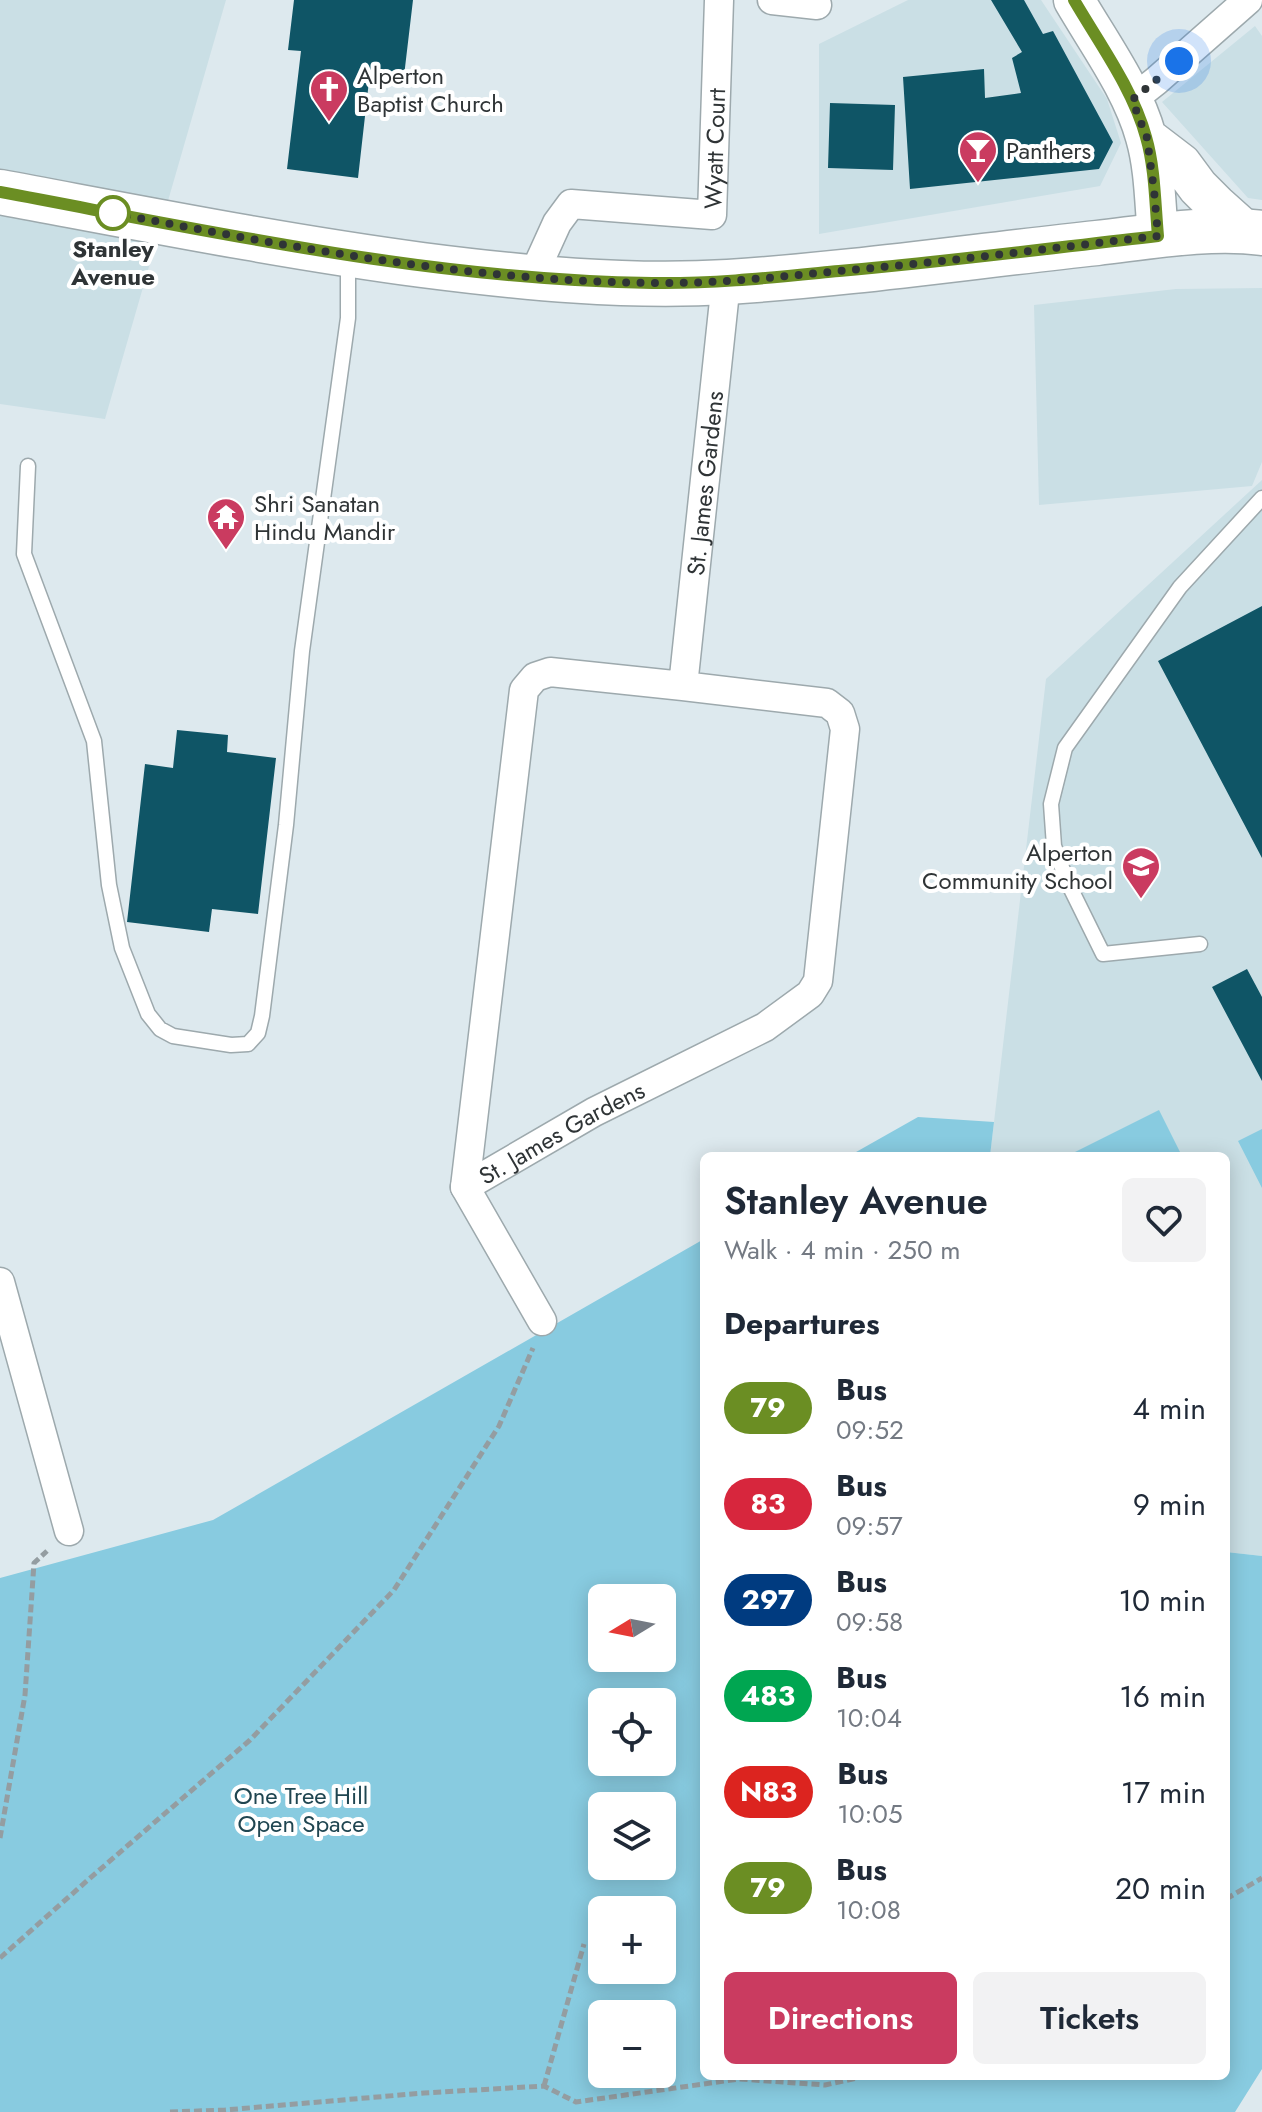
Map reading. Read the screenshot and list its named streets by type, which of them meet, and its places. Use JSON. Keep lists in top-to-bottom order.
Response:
{
  "streets": {
    "street": ["Wyatt Court", "St. James Gardens"]
  },
  "parks": ["One Tree Hill Open Space"],
  "places": {
    "church": ["Alperton Baptist Church"],
    "bar": ["Panthers"],
    "other": ["Stanley Avenue"],
    "temple": ["Shri Sanatan Hindu Mandir"],
    "school or university": ["Alperton Community School"]
  },
  "lines": ["bus line 79"],
  "north": "left",
  "page": {
    "heading": [
      ["Stanley Avenue", "Walk · 4 min · 250 m"],
      "Departures"
    ],
    "list": [
      {
        "mark": "79",
        "name": "Bus",
        "note": "09:52",
        "value": "4 min"
      },
      {
        "mark": "83",
        "name": "Bus",
        "note": "09:57",
        "value": "9 min"
      },
      {
        "mark": "297",
        "name": "Bus",
        "note": "09:58",
        "value": "10 min"
      },
      {
        "mark": "483",
        "name": "Bus",
        "note": "10:04",
        "value": "16 min"
      },
      {
        "mark": "N83",
        "name": "Bus",
        "note": "10:05",
        "value": "17 min"
      },
      {
        "mark": "79",
        "name": "Bus",
        "note": "10:08",
        "value": "20 min"
      }
    ],
    "map_buttons": ["+", "−"],
    "buttons": ["Directions", "Tickets"]
  }
}
